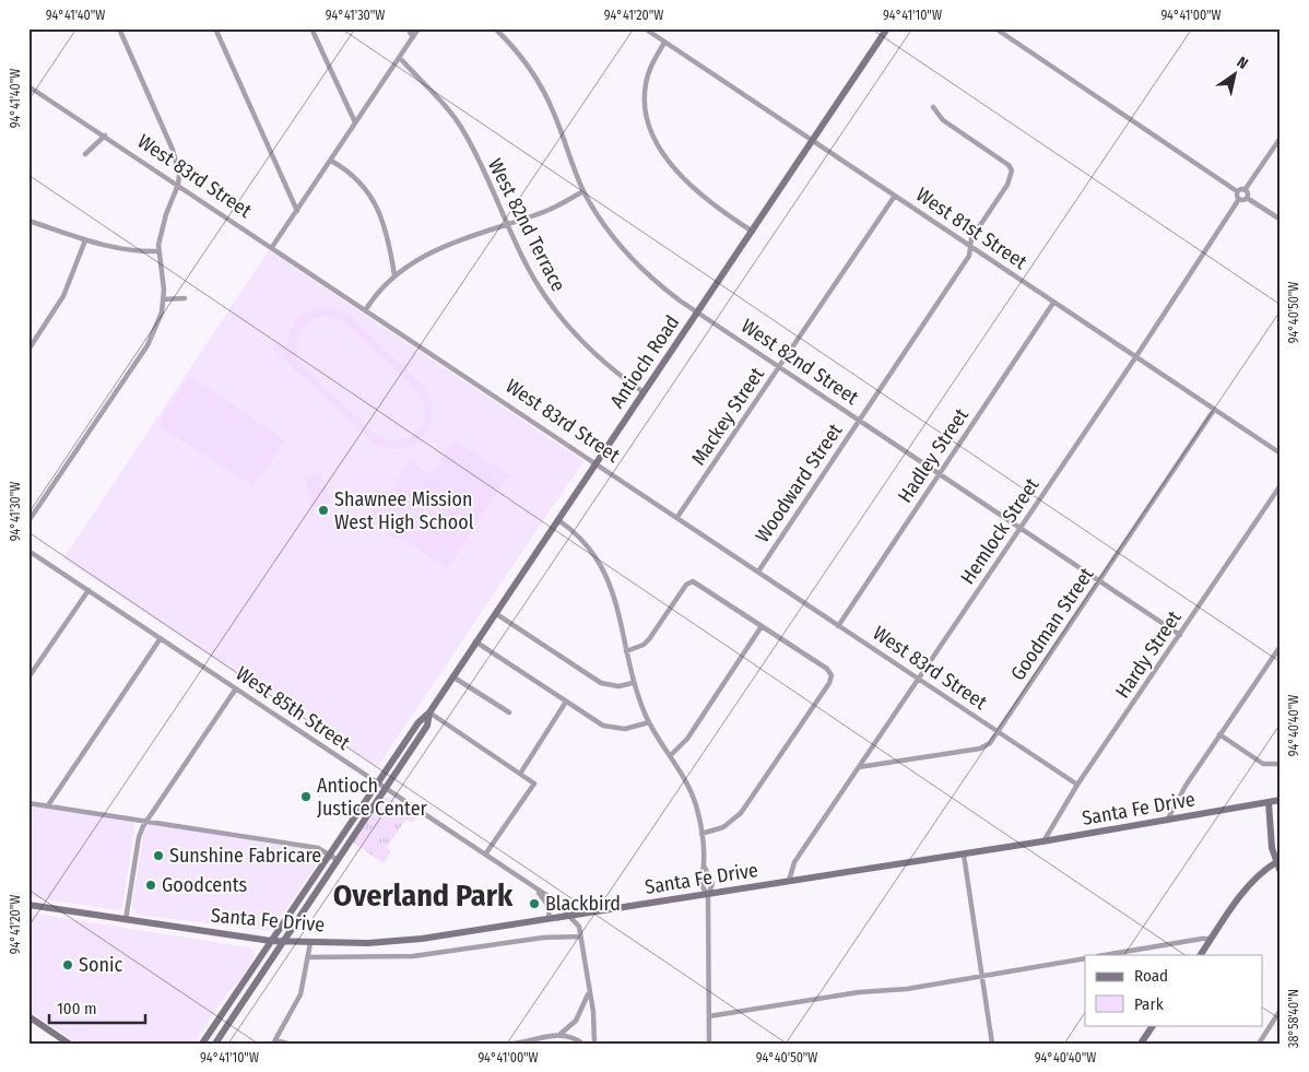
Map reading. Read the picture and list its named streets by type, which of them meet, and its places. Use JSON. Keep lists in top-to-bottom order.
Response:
{
  "streets": {
    "main road": ["Antioch Road", "Santa Fe Drive"],
    "street": [
      "West 83rd Street",
      "West 82nd Terrace",
      "West 81st Street",
      "West 82nd Street",
      "Mackey Street",
      "Hadley Street",
      "Woodward Street",
      "Hemlock Street",
      "Goodman Street",
      "Hardy Street",
      "West 85th Street"
    ]
  },
  "crossings": [
    ["West 83rd Street", "Antioch Road"],
    ["West 83rd Street", "Mackey Street"],
    ["West 83rd Street", "Hadley Street"],
    ["West 83rd Street", "Woodward Street"],
    ["West 83rd Street", "Hemlock Street"],
    ["West 83rd Street", "Goodman Street"],
    ["West 83rd Street", "Hardy Street"],
    ["West 82nd Terrace", "Antioch Road"],
    ["West 81st Street", "Antioch Road"],
    ["West 81st Street", "Mackey Street"],
    ["West 81st Street", "Hadley Street"],
    ["West 81st Street", "Woodward Street"],
    ["West 81st Street", "Hemlock Street"],
    ["West 81st Street", "Goodman Street"],
    ["Antioch Road", "West 82nd Street"],
    ["Antioch Road", "West 85th Street"],
    ["Antioch Road", "Santa Fe Drive"],
    ["West 82nd Street", "Mackey Street"],
    ["West 82nd Street", "Hadley Street"],
    ["West 82nd Street", "Woodward Street"],
    ["West 82nd Street", "Hemlock Street"],
    ["West 82nd Street", "Goodman Street"],
    ["West 82nd Street", "Hardy Street"],
    ["Hemlock Street", "Goodman Street"],
    ["Hemlock Street", "Santa Fe Drive"],
    ["Hardy Street", "Santa Fe Drive"],
    ["West 85th Street", "Santa Fe Drive"]
  ],
  "districts": ["Overland Park"],
  "places": [
    "Shawnee Mission West High School",
    "Antioch Justice Center",
    "Sunshine Fabricare",
    "Goodcents",
    "Blackbird",
    "Sonic"
  ],
  "legend": ["Road", "Park"],
  "scale_bar": "100 m",
  "north": "top right",
  "coordinates": [
    "94°41'40\"W",
    "94°41'30\"W",
    "94°41'20\"W",
    "94°41'10\"W",
    "94°41'00\"W",
    "94°40'50\"W",
    "94°40'40\"W",
    "38°58'40\"N"
  ]
}
